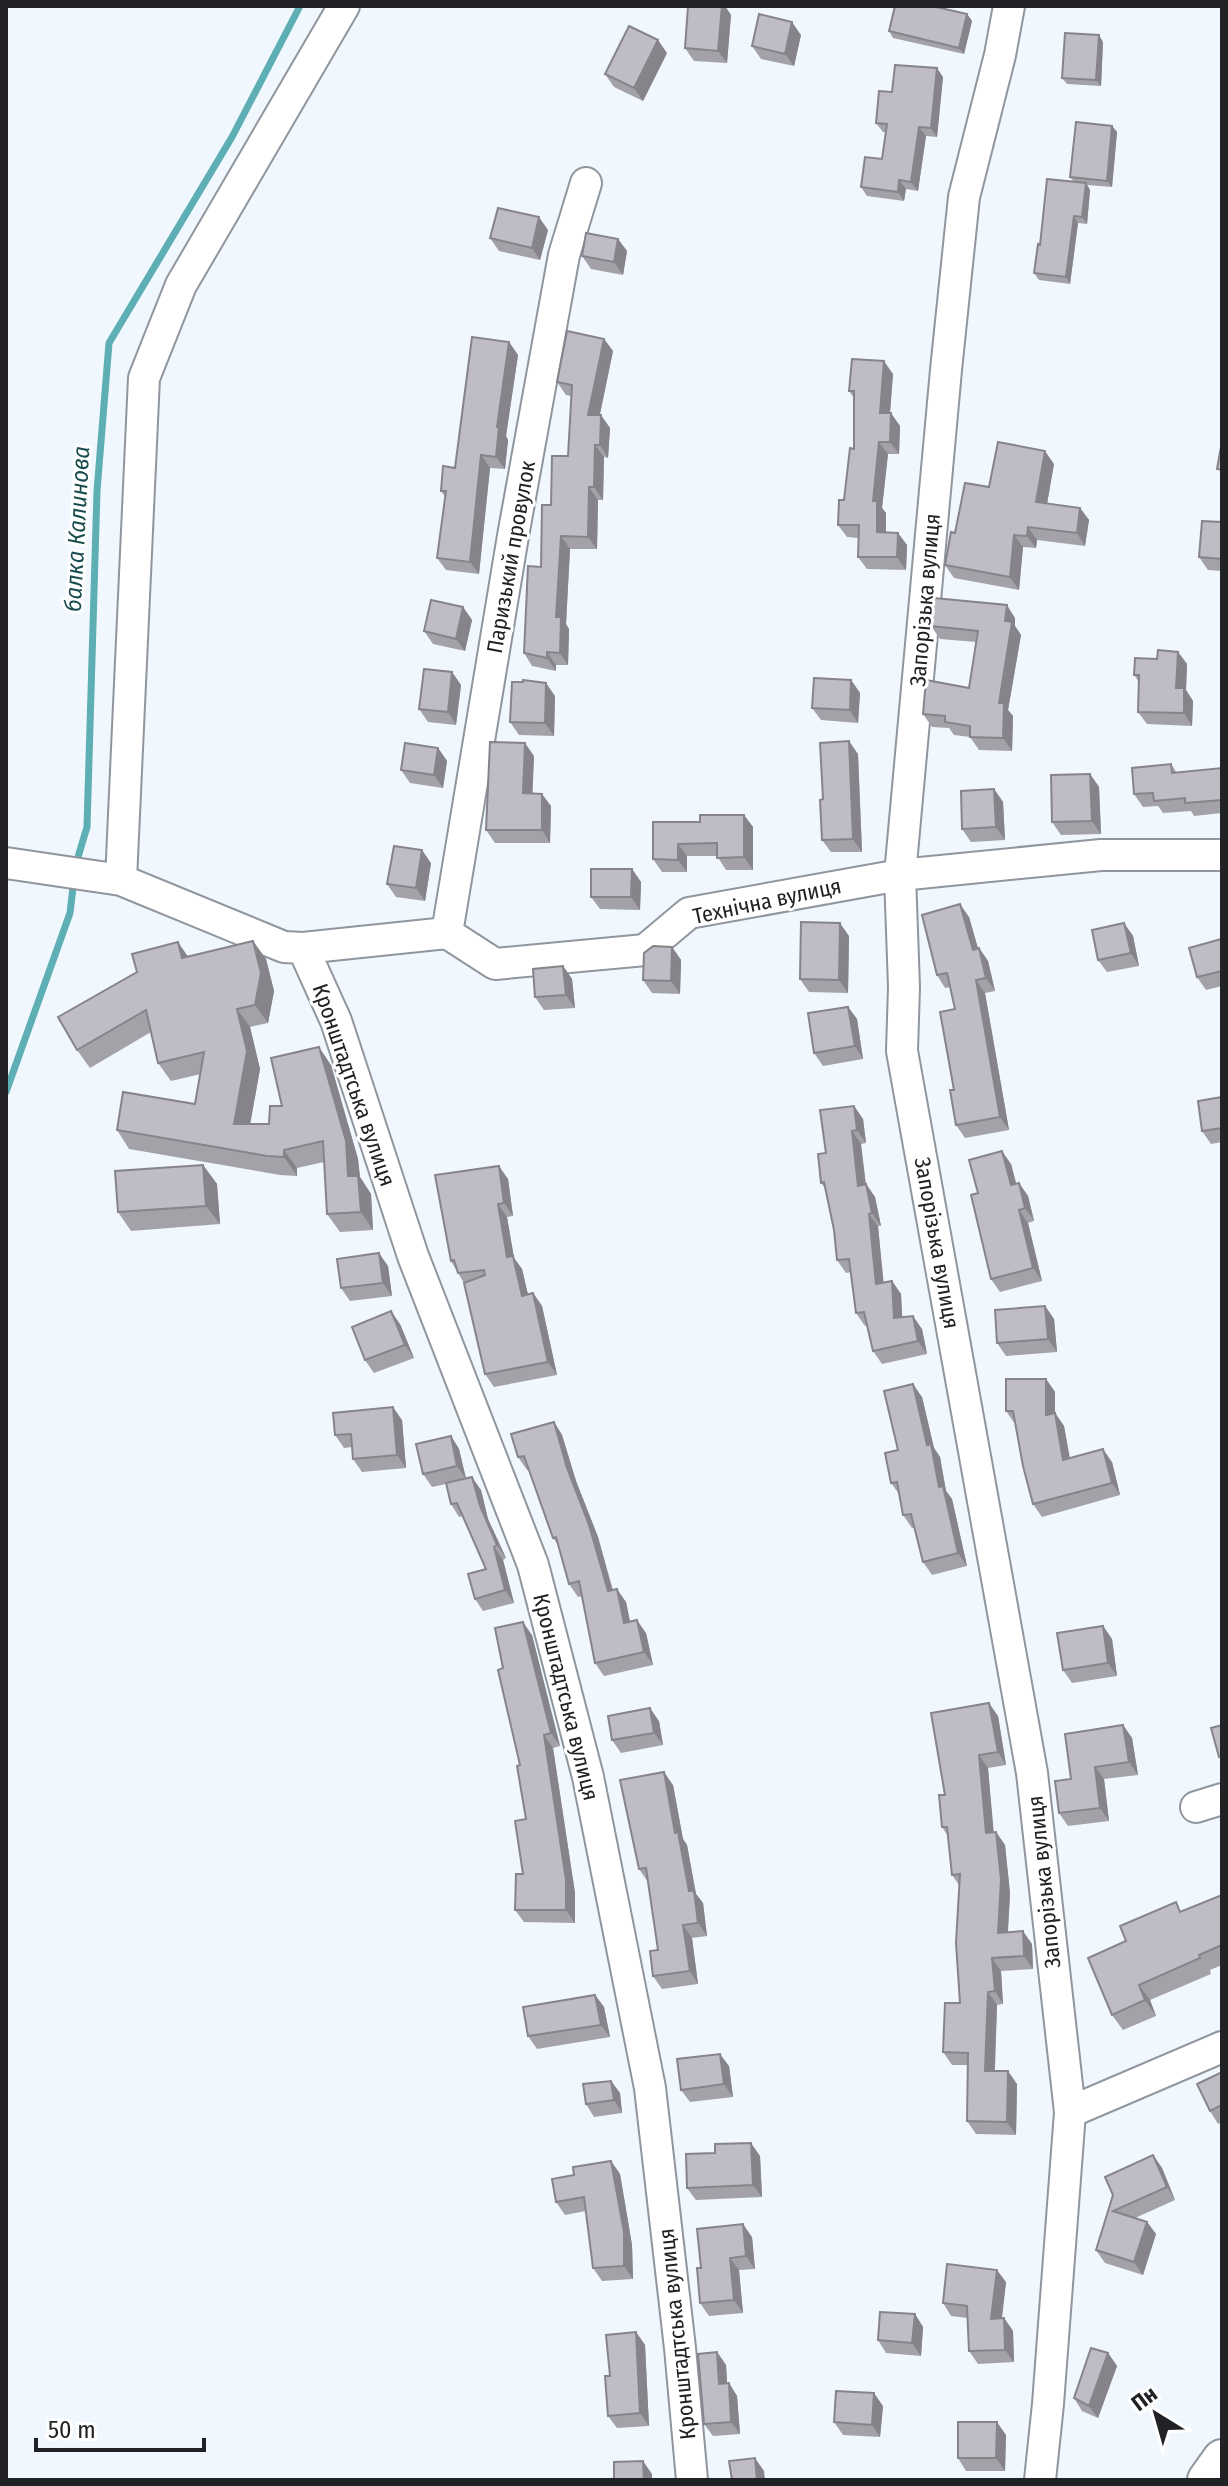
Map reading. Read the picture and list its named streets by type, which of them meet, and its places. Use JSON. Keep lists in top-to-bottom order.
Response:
{
  "streets": {
    "street": [
      "Паризький провулок",
      "Запорізька вулиця",
      "Технічна вулиця",
      "Кронштадтська вулиця"
    ]
  },
  "crossings": [
    ["Паризький провулок", "Технічна вулиця"],
    ["Запорізька вулиця", "Технічна вулиця"]
  ],
  "water": ["балка Калинова"],
  "scale_bar": "50 m",
  "north": "top left"
}
